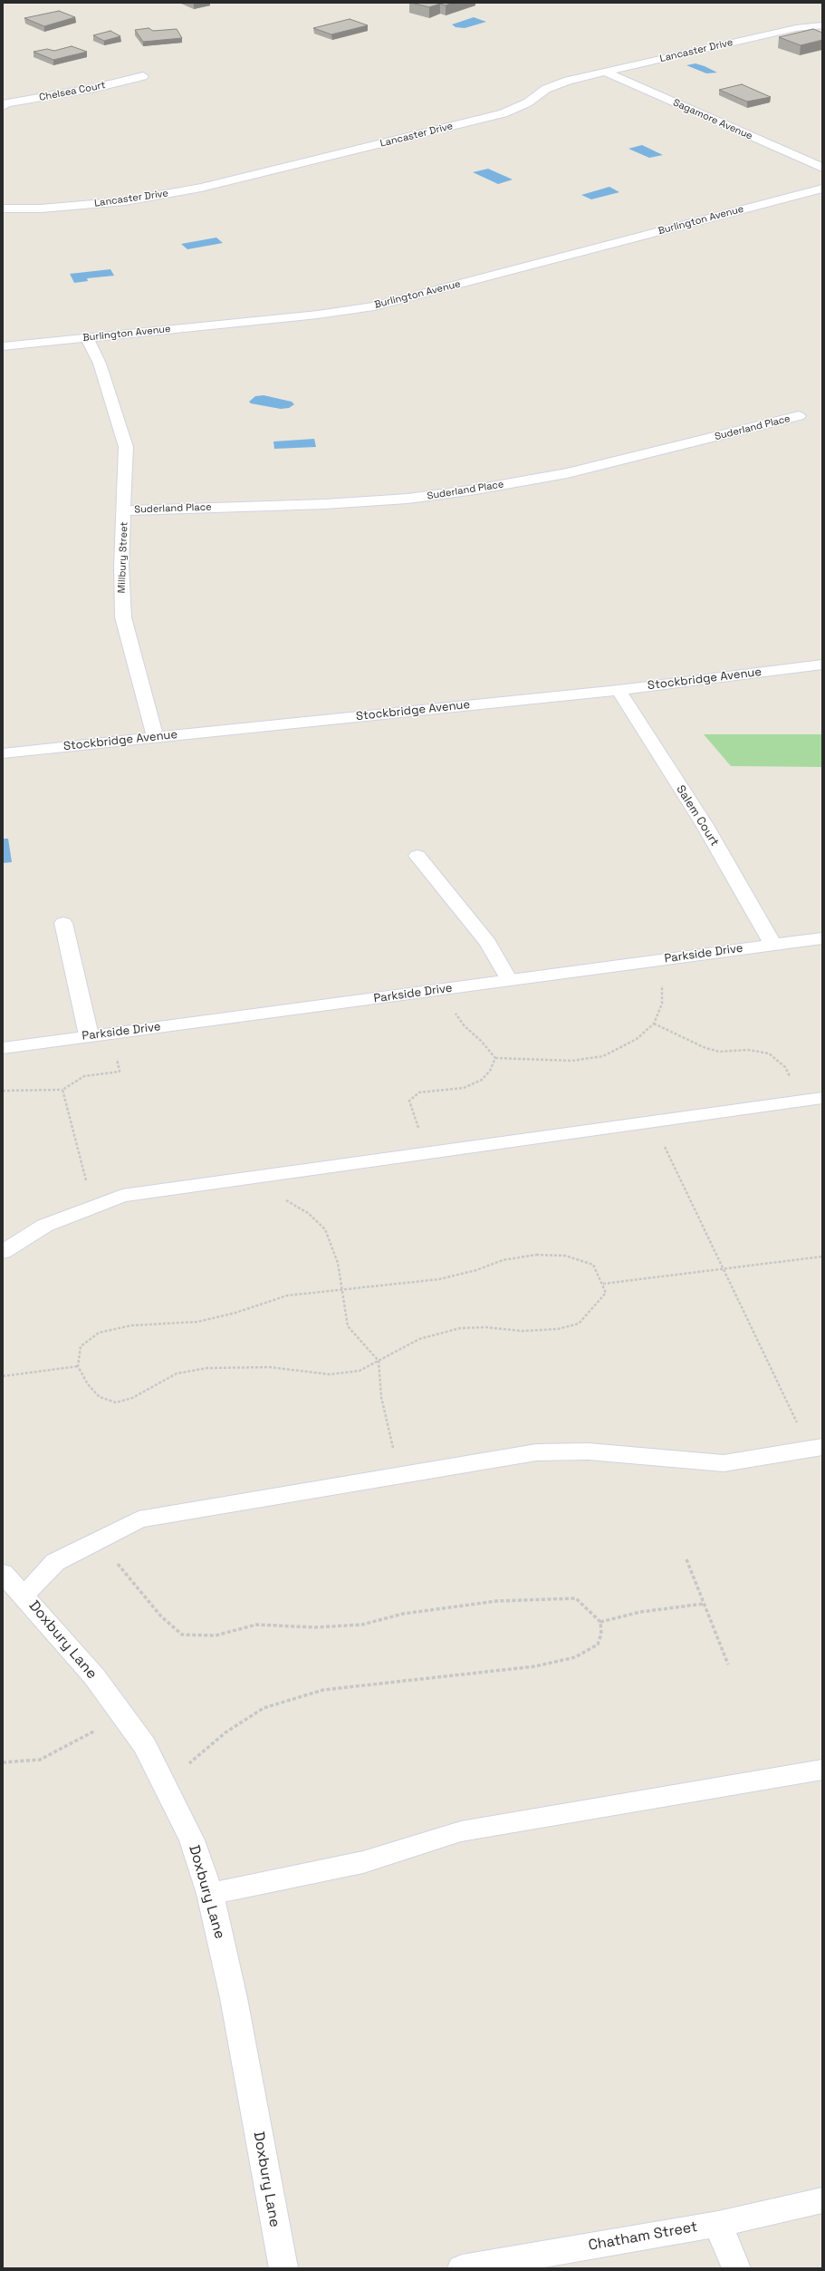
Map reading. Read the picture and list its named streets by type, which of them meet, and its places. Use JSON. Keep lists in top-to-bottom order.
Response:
{
  "streets": {
    "street": [
      "Lancaster Drive",
      "Chelsea Court",
      "Sagamore Avenue",
      "Burlington Avenue",
      "Suderland Place",
      "Millbury Street",
      "Stockbridge Avenue",
      "Salem Court",
      "Parkside Drive",
      "Doxbury Lane",
      "Chatham Street"
    ]
  },
  "crossings": [
    ["Lancaster Drive", "Sagamore Avenue"],
    ["Burlington Avenue", "Millbury Street"],
    ["Suderland Place", "Millbury Street"],
    ["Millbury Street", "Stockbridge Avenue"],
    ["Stockbridge Avenue", "Salem Court"],
    ["Salem Court", "Parkside Drive"]
  ]
}
